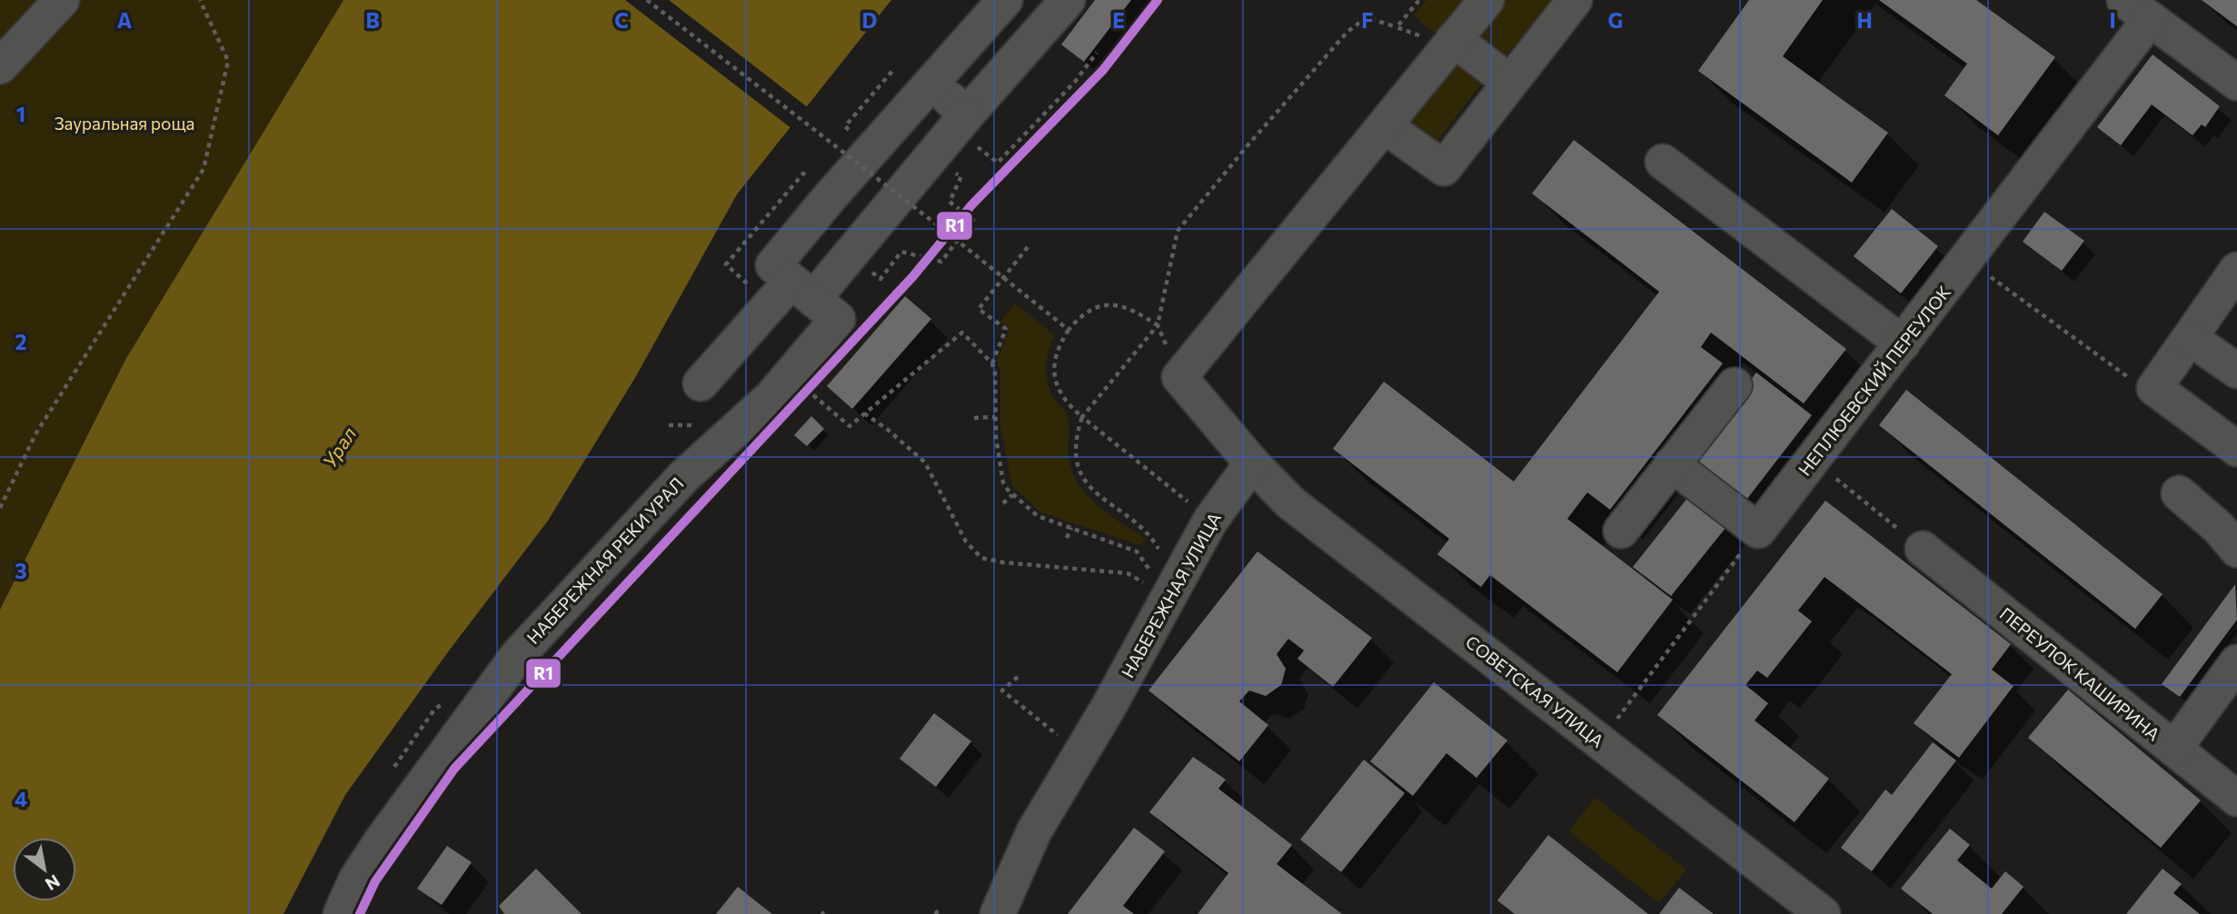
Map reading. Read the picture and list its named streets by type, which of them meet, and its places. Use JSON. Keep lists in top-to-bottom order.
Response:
{
  "streets": {
    "street": [
      "НЕПЛЮЕВСКИЙ ПЕРЕУЛОК",
      "НАБЕРЕЖНАЯ РЕКИ УРАЛ",
      "НАБЕРЕЖНАЯ УЛИЦА",
      "ПЕРЕУЛОК КАШИРИНА",
      "СОВЕТСКАЯ УЛИЦА"
    ]
  },
  "crossings": [
    ["НАБЕРЕЖНАЯ УЛИЦА", "СОВЕТСКАЯ УЛИЦА"]
  ],
  "water": ["Урал"],
  "parks": ["Зауральная роща"],
  "lines": ["transit line R1"],
  "north": "bottom right",
  "grid": {
    "columns": [
      "A",
      "B",
      "C",
      "D",
      "E",
      "F",
      "G",
      "H",
      "I"
    ],
    "rows": [
      "1",
      "2",
      "3",
      "4"
    ]
  }
}
